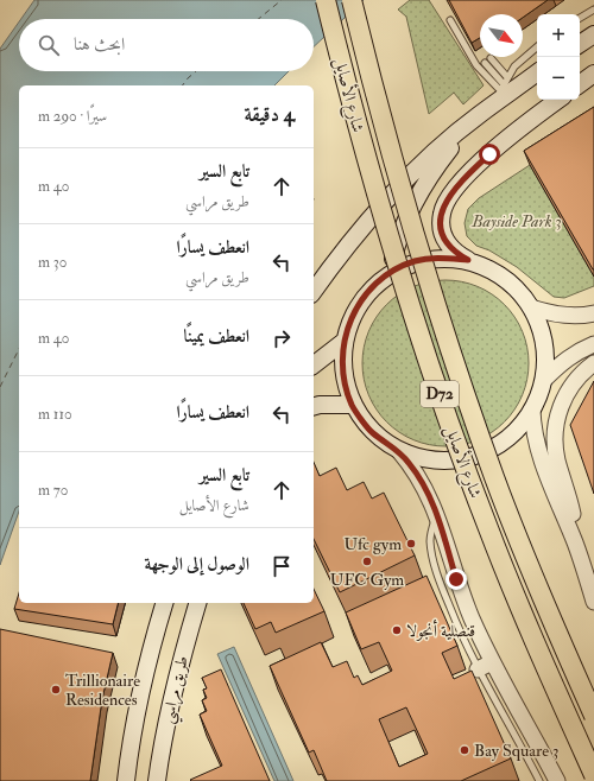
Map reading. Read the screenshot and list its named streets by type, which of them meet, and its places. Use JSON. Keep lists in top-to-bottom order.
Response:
{
  "streets": {
    "main road": ["شارع الأصايل", "D72", "طريق مراسي"]
  },
  "parks": ["Bayside Park 3"],
  "places": [
    "Ufc gym",
    "UFC Gym",
    "قنصلية أنجولا",
    "Trillionaire Residences",
    "Bay Square 3"
  ],
  "north": "bottom right",
  "page": {
    "map_buttons": ["+", "−"],
    "search": "ابحث هنا",
    "heading": ["4 دقيقة", "سيرًا · 290 m"],
    "list": [
      ["تابع السير", "طريق مراسي", "40 m"],
      ["انعطف يسارًا", "طريق مراسي", "30 m"],
      ["انعطف يمينًا", "40 m"],
      ["انعطف يسارًا", "110 m"],
      ["تابع السير", "شارع الأصايل", "70 m"],
      "الوصول إلى الوجهة"
    ]
  }
}
